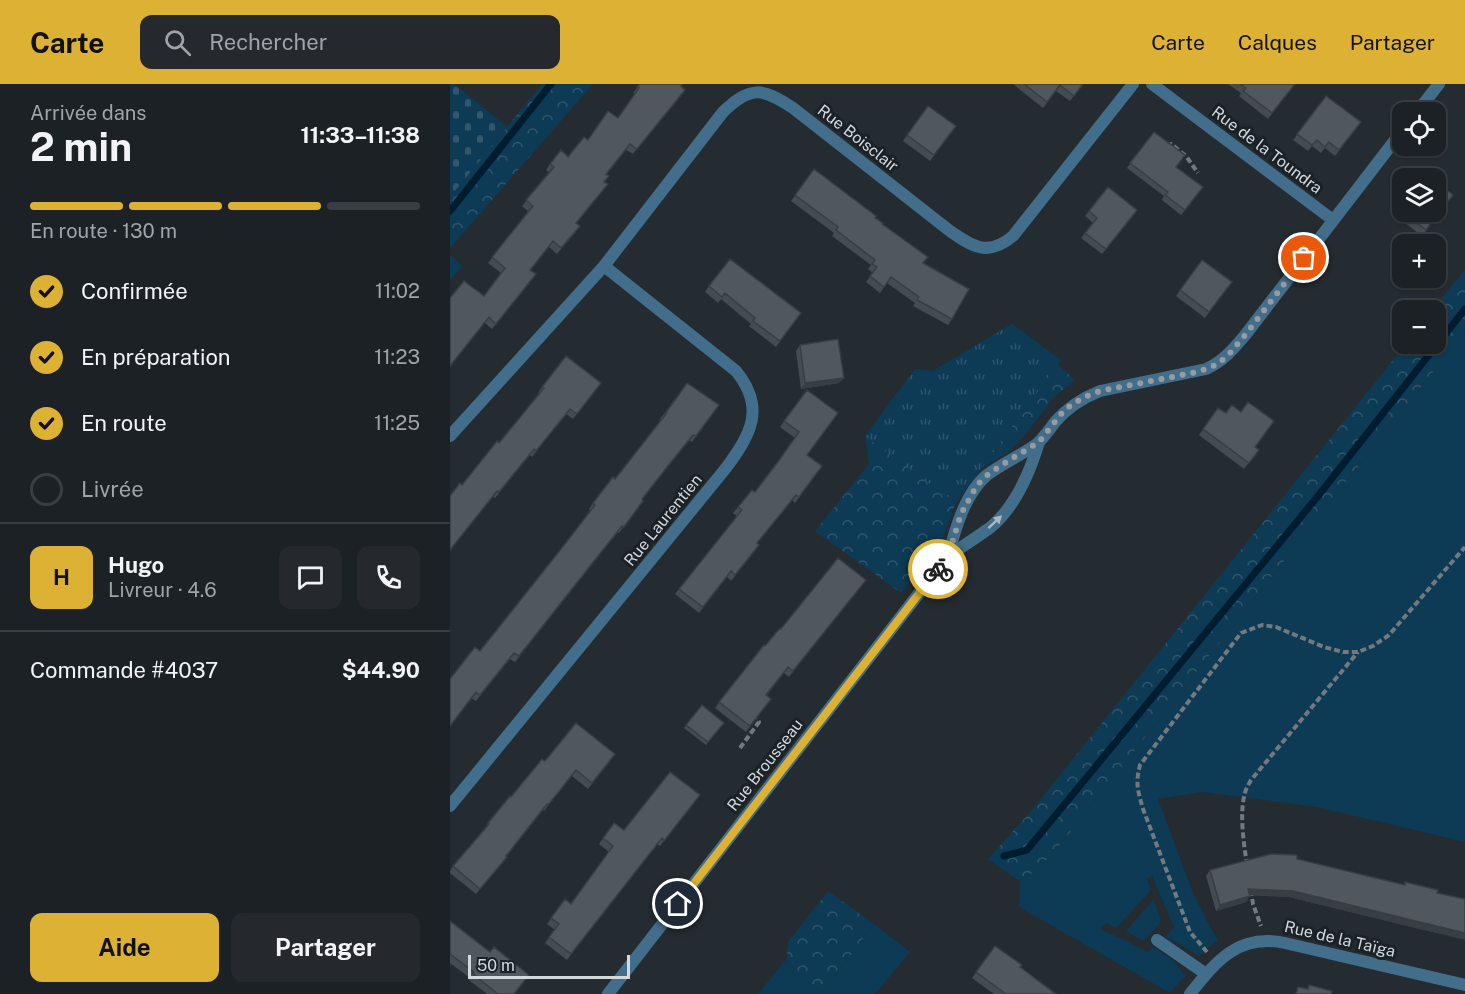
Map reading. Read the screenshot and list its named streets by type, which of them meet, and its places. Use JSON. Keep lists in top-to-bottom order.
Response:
{
  "streets": {
    "street": [
      "Rue Boisclair",
      "Rue de la Toundra",
      "Rue Laurentien",
      "Rue Brousseau",
      "Rue de la Taïga"
    ]
  },
  "crossings": [
    ["Rue Boisclair", "Rue Laurentien"],
    ["Rue de la Toundra", "Rue Brousseau"]
  ],
  "scale_bar": "50 m",
  "page": {
    "header": "Carte",
    "search": "Rechercher",
    "nav": ["Carte", "Calques", "Partager"],
    "heading": ["2 min", "Arrivée dans", "11:33–11:38"],
    "panel": [
      "Hugo",
      "Livreur · 4.6",
      "Commande #4037",
      "$44.90"
    ],
    "map_buttons": ["+", "−"],
    "bar": "En route · 130 m",
    "list": [
      ["Confirmée", "11:02"],
      ["En préparation", "11:23"],
      ["En route", "11:25"],
      "Livrée"
    ],
    "round": "H",
    "buttons": ["Aide", "Partager"],
    "scale": "50 m"
  }
}
